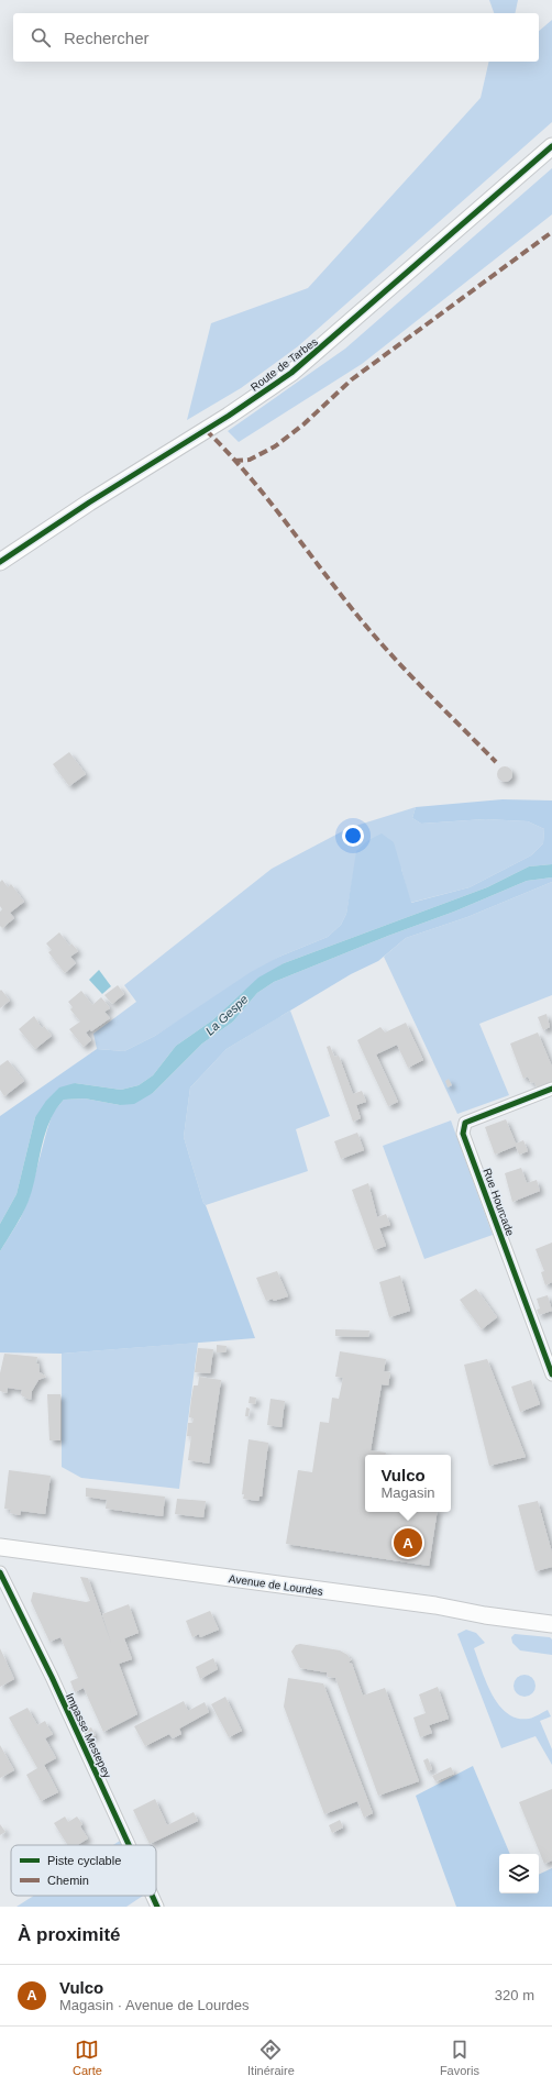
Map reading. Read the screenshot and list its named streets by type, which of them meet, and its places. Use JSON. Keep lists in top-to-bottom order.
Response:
{
  "streets": {
    "street": [
      "Route de Tarbes",
      "Rue Hourcade",
      "Avenue de Lourdes",
      "Impasse Mestepey"
    ]
  },
  "water": ["La Gespe"],
  "legend": ["Piste cyclable", "Chemin"],
  "page": {
    "search": "Rechercher",
    "popup": ["Vulco", "Magasin"],
    "pins": "A",
    "heading": "À proximité",
    "list": [
      {
        "mark": "A",
        "name": "Vulco",
        "note": "Magasin · Avenue de Lourdes",
        "value": "320 m"
      }
    ],
    "nav": ["Carte", "Itinéraire", "Favoris"]
  }
}
